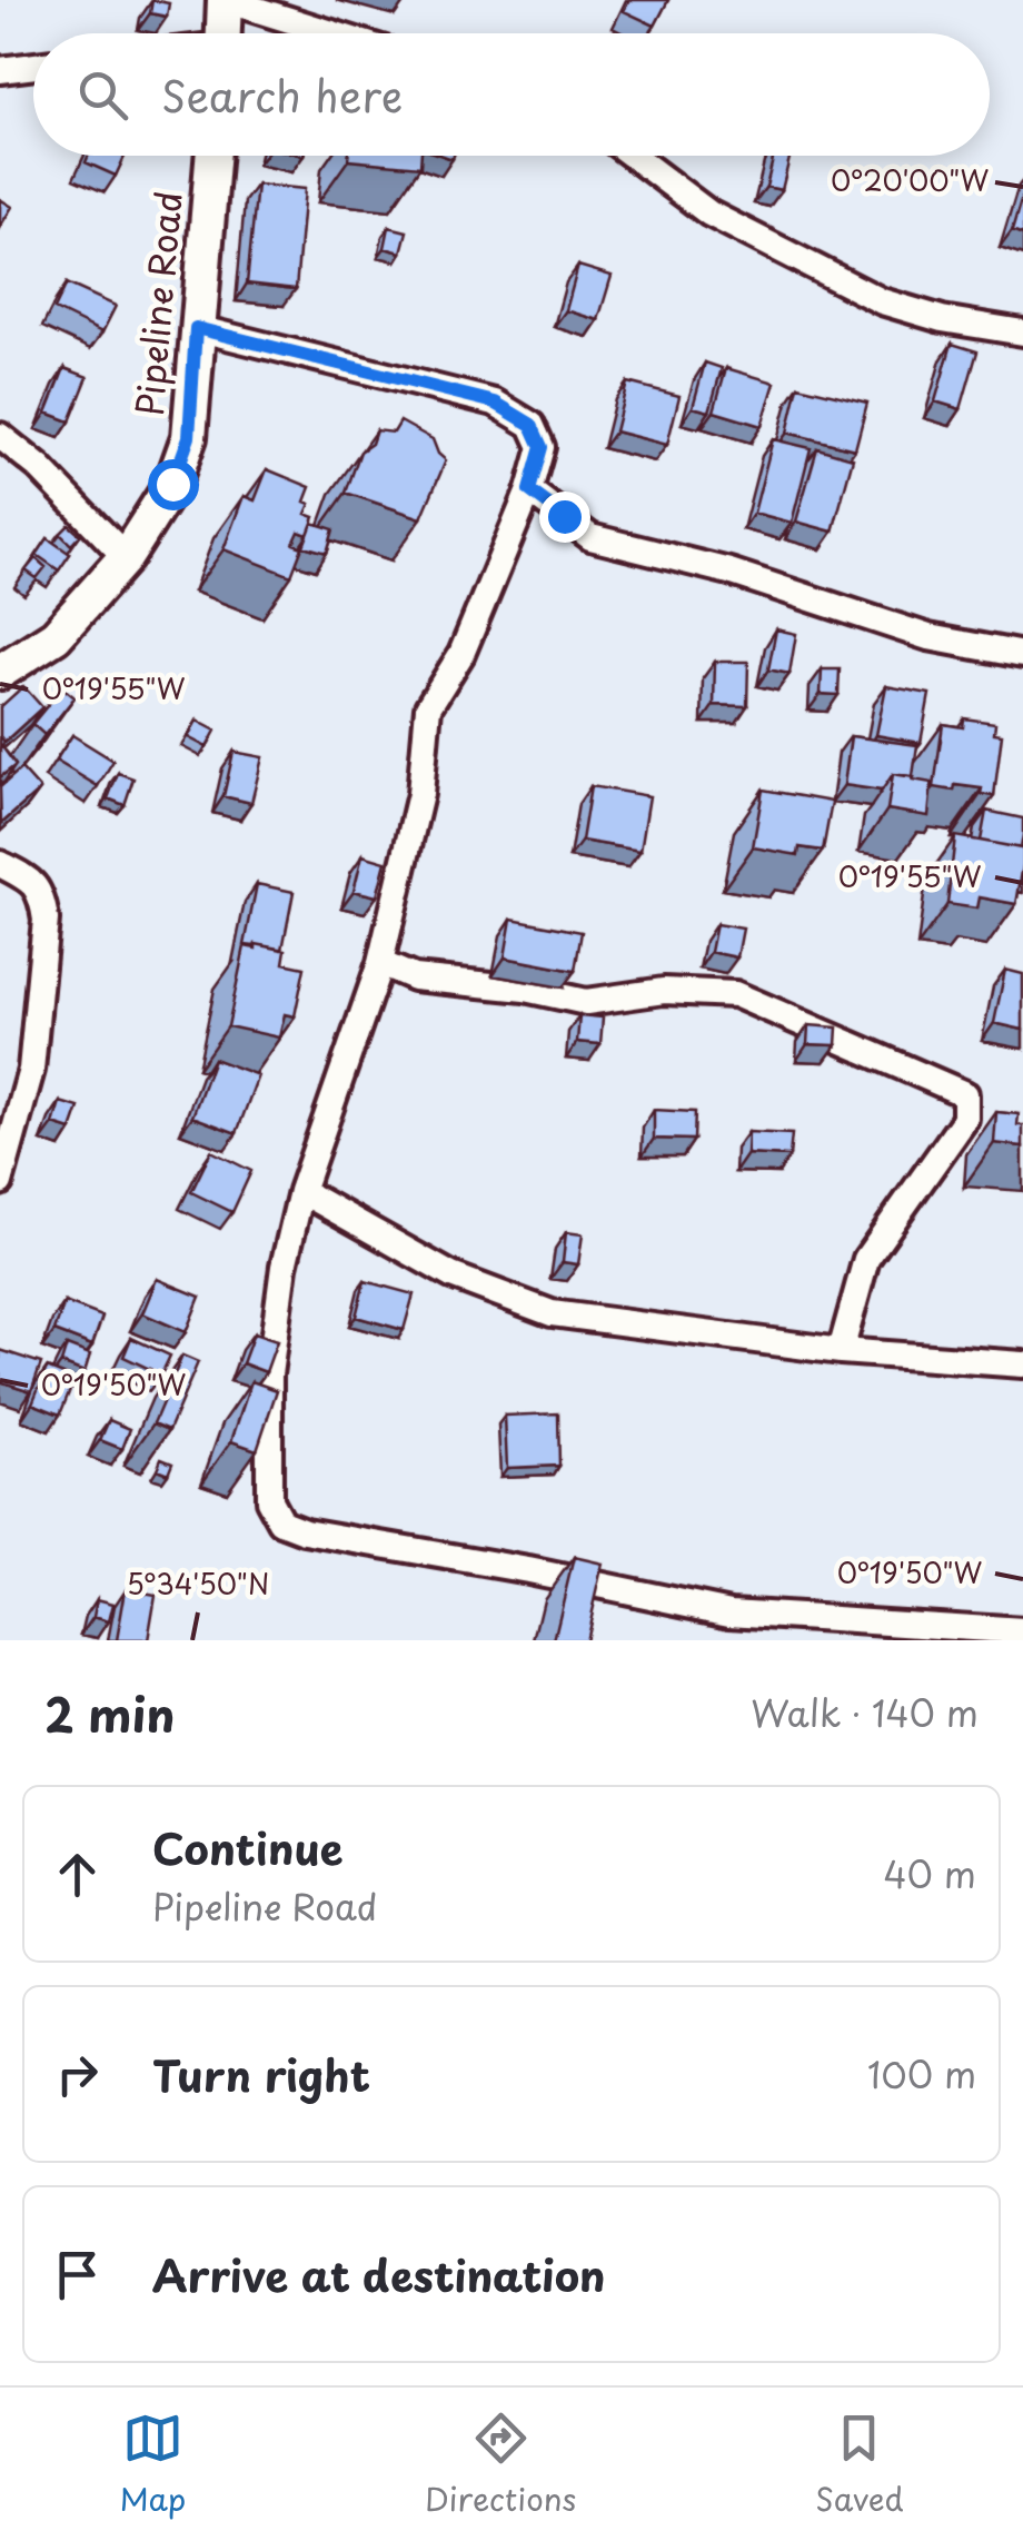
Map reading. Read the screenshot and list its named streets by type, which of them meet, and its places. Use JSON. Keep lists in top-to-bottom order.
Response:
{
  "streets": {
    "street": ["Pipeline Road"]
  },
  "page": {
    "search": "Search here",
    "heading": ["2 min", "Walk · 140 m"],
    "list": [
      ["Continue", "Pipeline Road", "40 m"],
      ["Turn right", "100 m"],
      "Arrive at destination"
    ],
    "nav": ["Map", "Directions", "Saved"]
  },
  "coordinates": [
    "0°20'00\"W",
    "0°19'55\"W",
    "0°19'50\"W",
    "5°34'50\"N"
  ]
}
